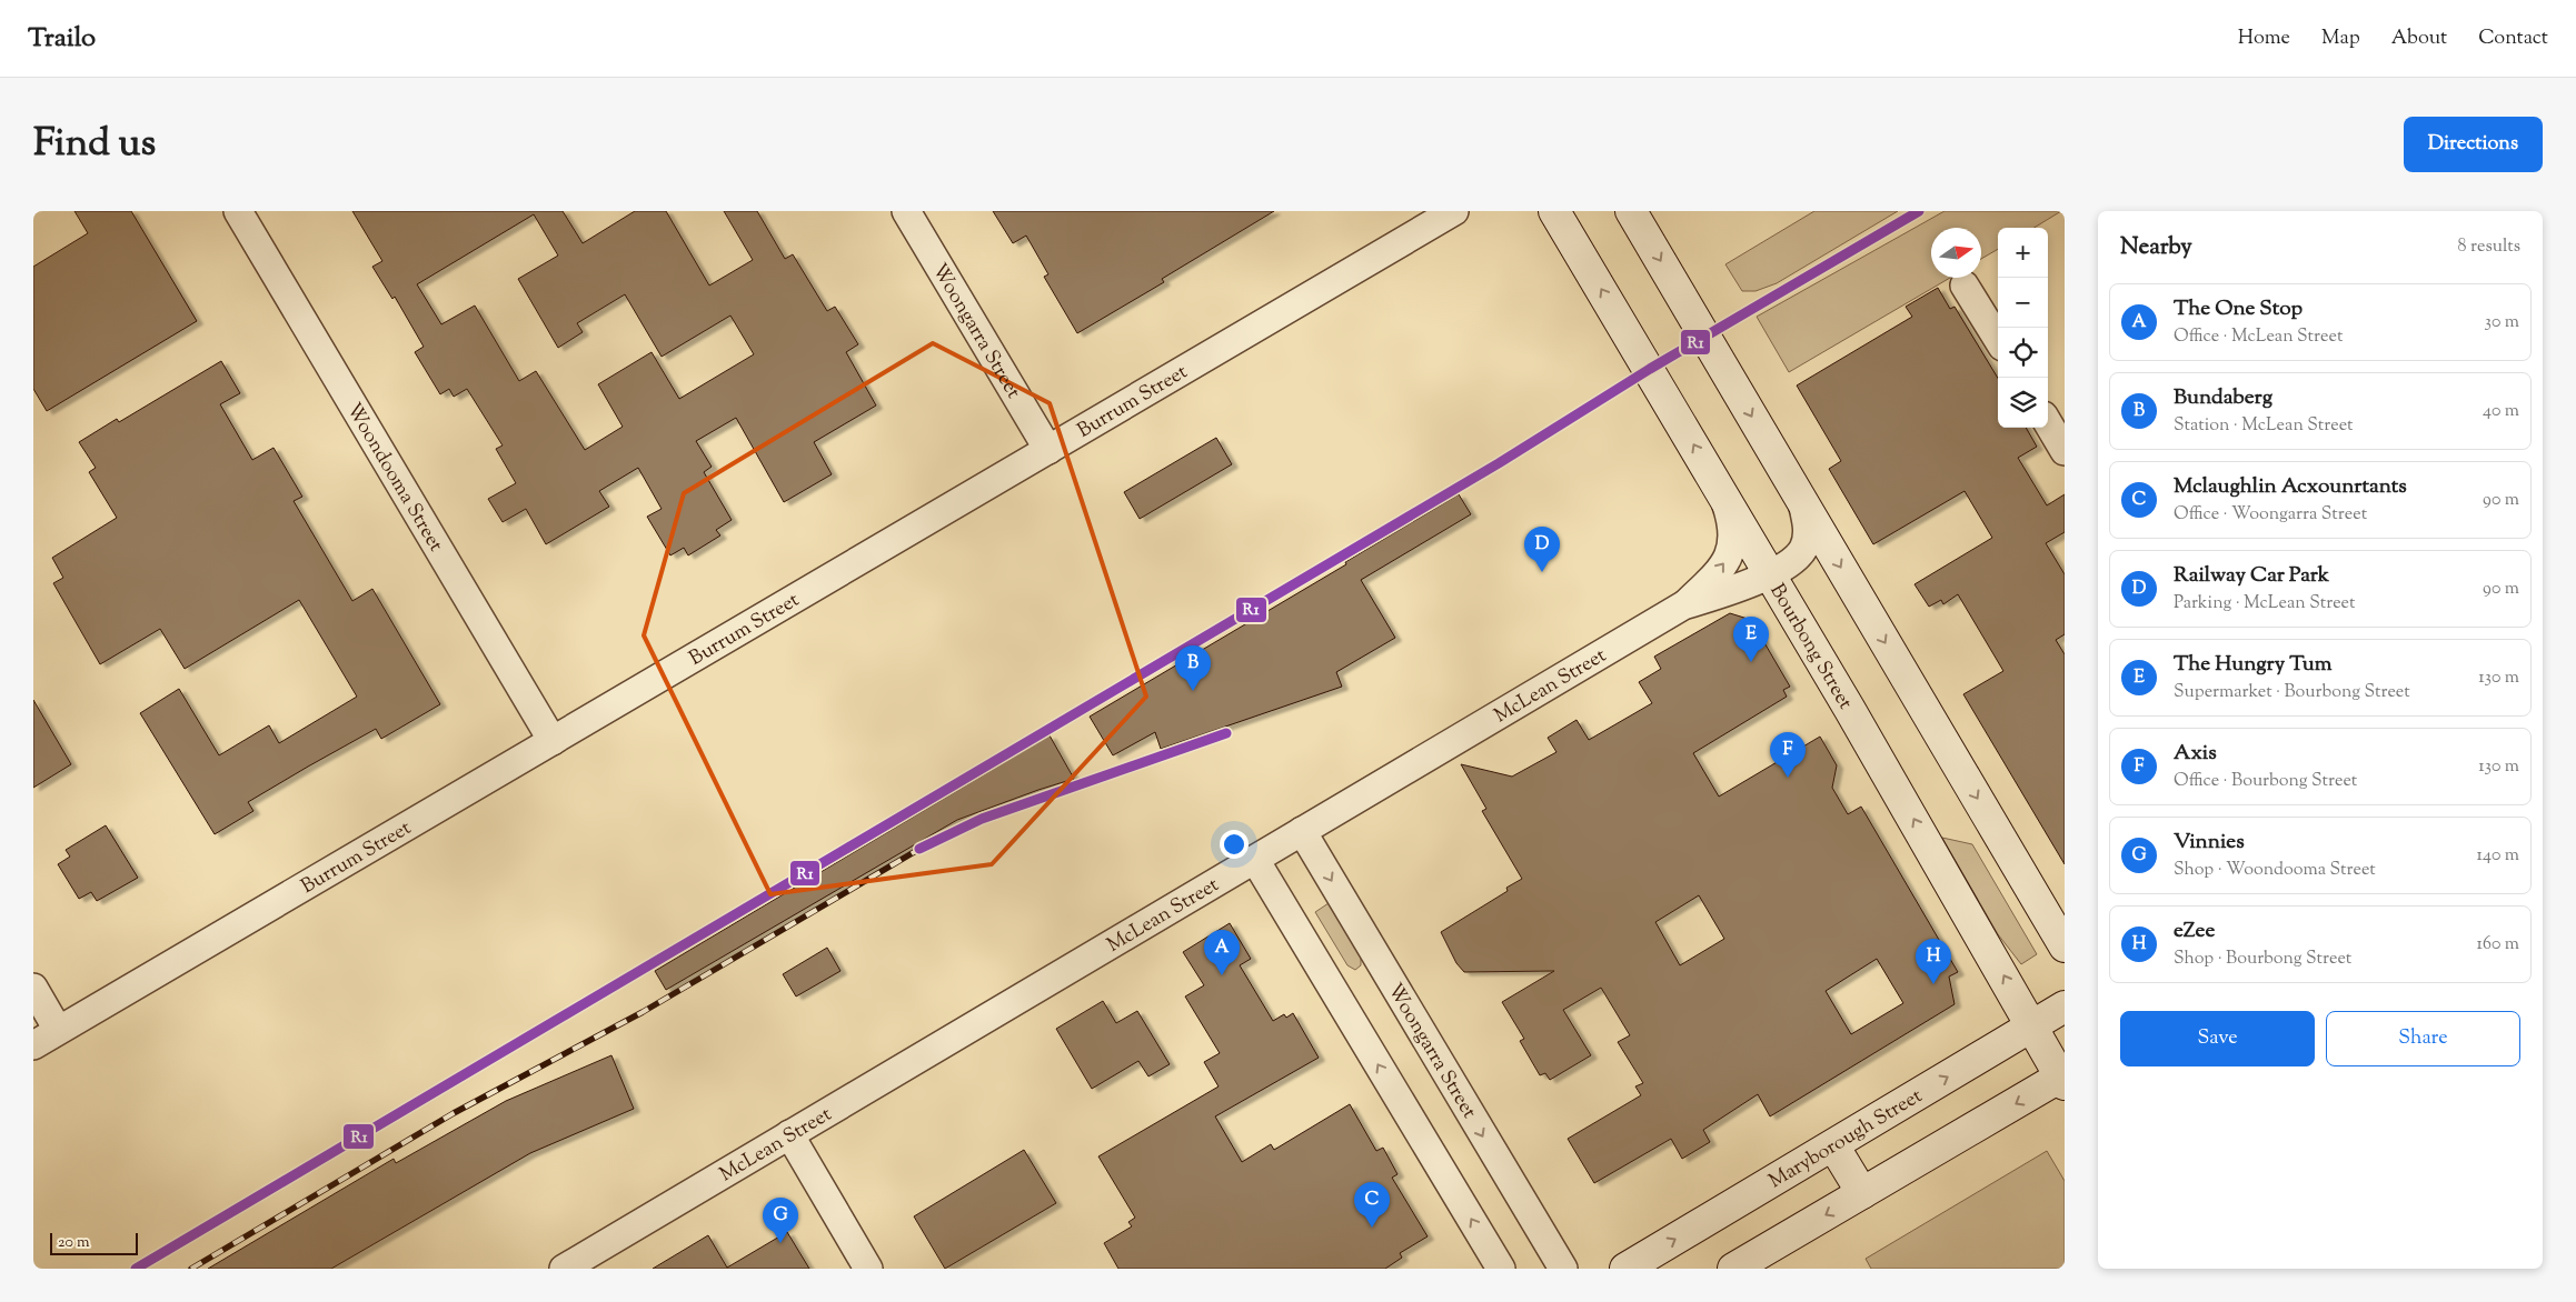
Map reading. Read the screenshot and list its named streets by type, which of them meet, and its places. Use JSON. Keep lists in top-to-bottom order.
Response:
{
  "streets": {
    "main road": ["Bourbong Street", "Maryborough Street"],
    "street": [
      "Woongarra Street",
      "Burrum Street",
      "Woondooma Street",
      "McLean Street"
    ]
  },
  "crossings": [
    ["Woongarra Street", "Burrum Street"],
    ["Woongarra Street", "McLean Street"],
    ["Burrum Street", "Woondooma Street"],
    ["Bourbong Street", "McLean Street"],
    ["Bourbong Street", "Maryborough Street"]
  ],
  "lines": ["transit line R1"],
  "scale_bar": "20 m",
  "north": "right",
  "page": {
    "header": "Trailo",
    "nav": [
      "Home",
      "Map",
      "About",
      "Contact"
    ],
    "title": "Find us",
    "buttons": [
      "Directions",
      ["Save", "Share"]
    ],
    "heading": ["Nearby", "8 results"],
    "map_buttons": ["+", "−"],
    "list": [
      {
        "mark": "A",
        "name": "The One Stop",
        "note": "Office · McLean Street",
        "value": "30 m"
      },
      {
        "mark": "B",
        "name": "Bundaberg",
        "note": "Station · McLean Street",
        "value": "40 m"
      },
      {
        "mark": "C",
        "name": "Mclaughlin Acxounrtants",
        "note": "Office · Woongarra Street",
        "value": "90 m"
      },
      {
        "mark": "D",
        "name": "Railway Car Park",
        "note": "Parking · McLean Street",
        "value": "90 m"
      },
      {
        "mark": "E",
        "name": "The Hungry Tum",
        "note": "Supermarket · Bourbong Street",
        "value": "130 m"
      },
      {
        "mark": "F",
        "name": "Axis",
        "note": "Office · Bourbong Street",
        "value": "130 m"
      },
      {
        "mark": "G",
        "name": "Vinnies",
        "note": "Shop · Woondooma Street",
        "value": "140 m"
      },
      {
        "mark": "H",
        "name": "eZee",
        "note": "Shop · Bourbong Street",
        "value": "160 m"
      }
    ],
    "pins": [
      "D",
      "E",
      "B",
      "F",
      "A",
      "H",
      "C",
      "G"
    ],
    "scale": "20 m"
  }
}
